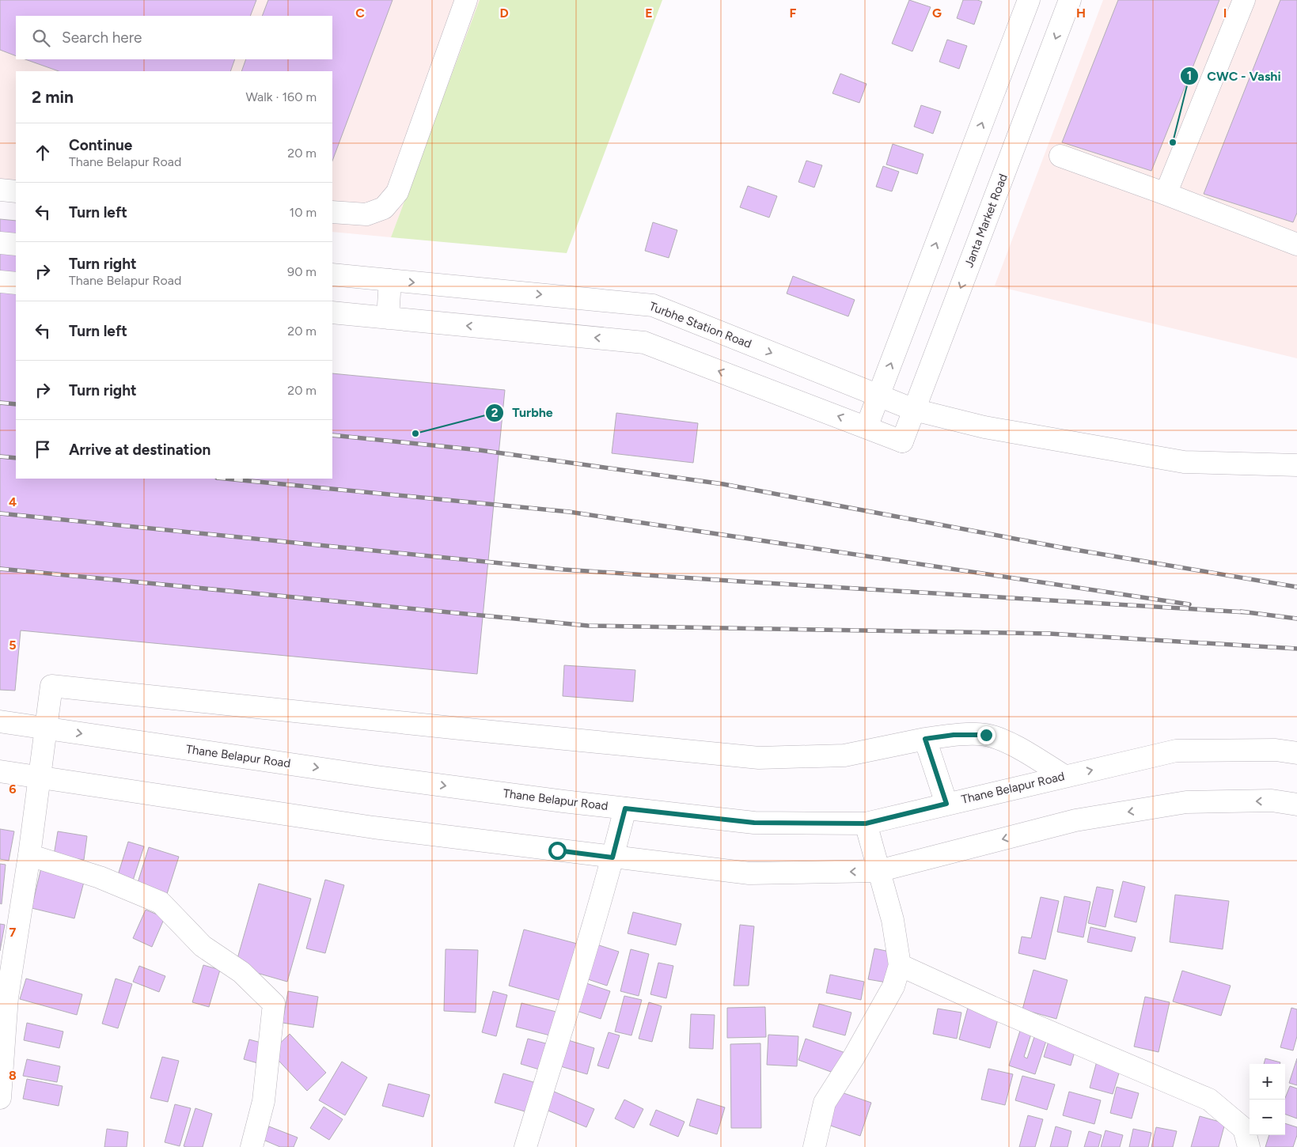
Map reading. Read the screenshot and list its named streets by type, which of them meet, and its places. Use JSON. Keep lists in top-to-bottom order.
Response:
{
  "streets": {
    "main road": ["Janta Market Road", "Turbhe Station Road", "Thane Belapur Road"]
  },
  "crossings": [
    ["Janta Market Road", "Turbhe Station Road"]
  ],
  "places": ["CWC - Vashi", "Turbhe"],
  "page": {
    "search": "Search here",
    "heading": ["2 min", "Walk · 160 m"],
    "list": [
      ["Continue", "Thane Belapur Road", "20 m"],
      ["Turn left", "10 m"],
      ["Turn right", "Thane Belapur Road", "90 m"],
      ["Turn left", "20 m"],
      ["Turn right", "20 m"],
      "Arrive at destination"
    ],
    "map_buttons": ["+", "−"]
  },
  "grid": {
    "columns": [
      "C",
      "D",
      "E",
      "F",
      "G",
      "H",
      "I"
    ],
    "rows": [
      "4",
      "5",
      "6",
      "7",
      "8"
    ]
  }
}
